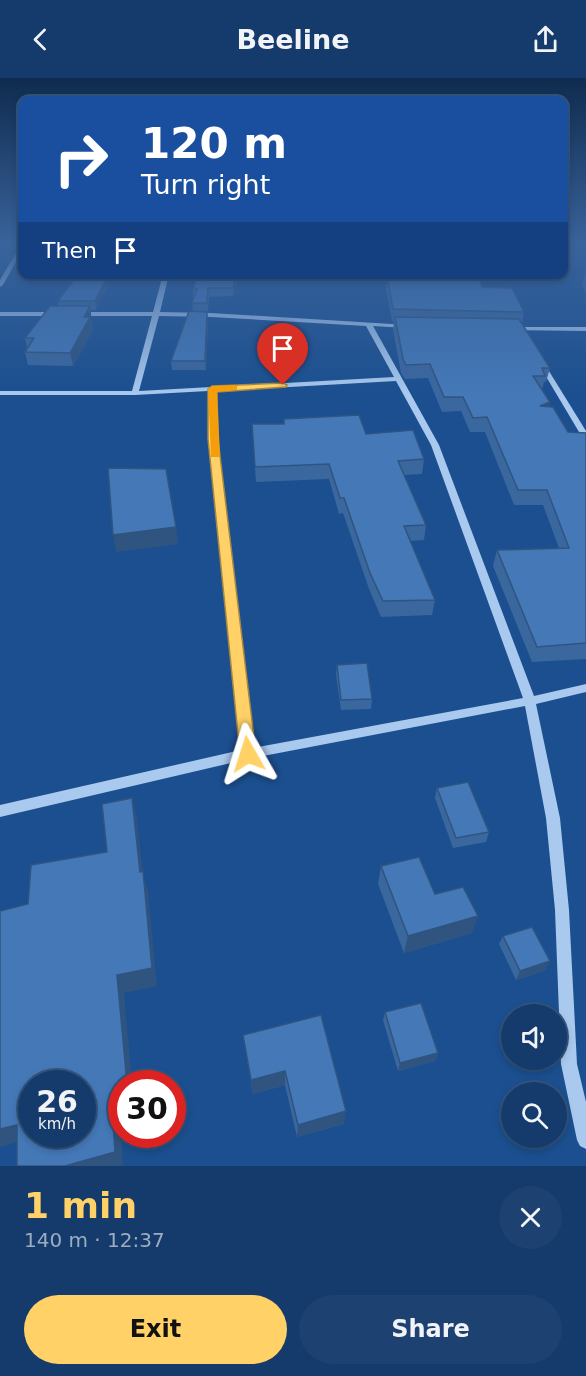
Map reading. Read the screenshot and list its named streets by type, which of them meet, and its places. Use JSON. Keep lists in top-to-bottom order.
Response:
{
  "page": {
    "header": "Beeline",
    "turn": ["120 m", "Turn right"],
    "then": "Then",
    "speed": "26 km/h",
    "limit": "30",
    "heading": ["1 min", "140 m · 12:37"],
    "buttons": ["Exit", "Share"]
  }
}
